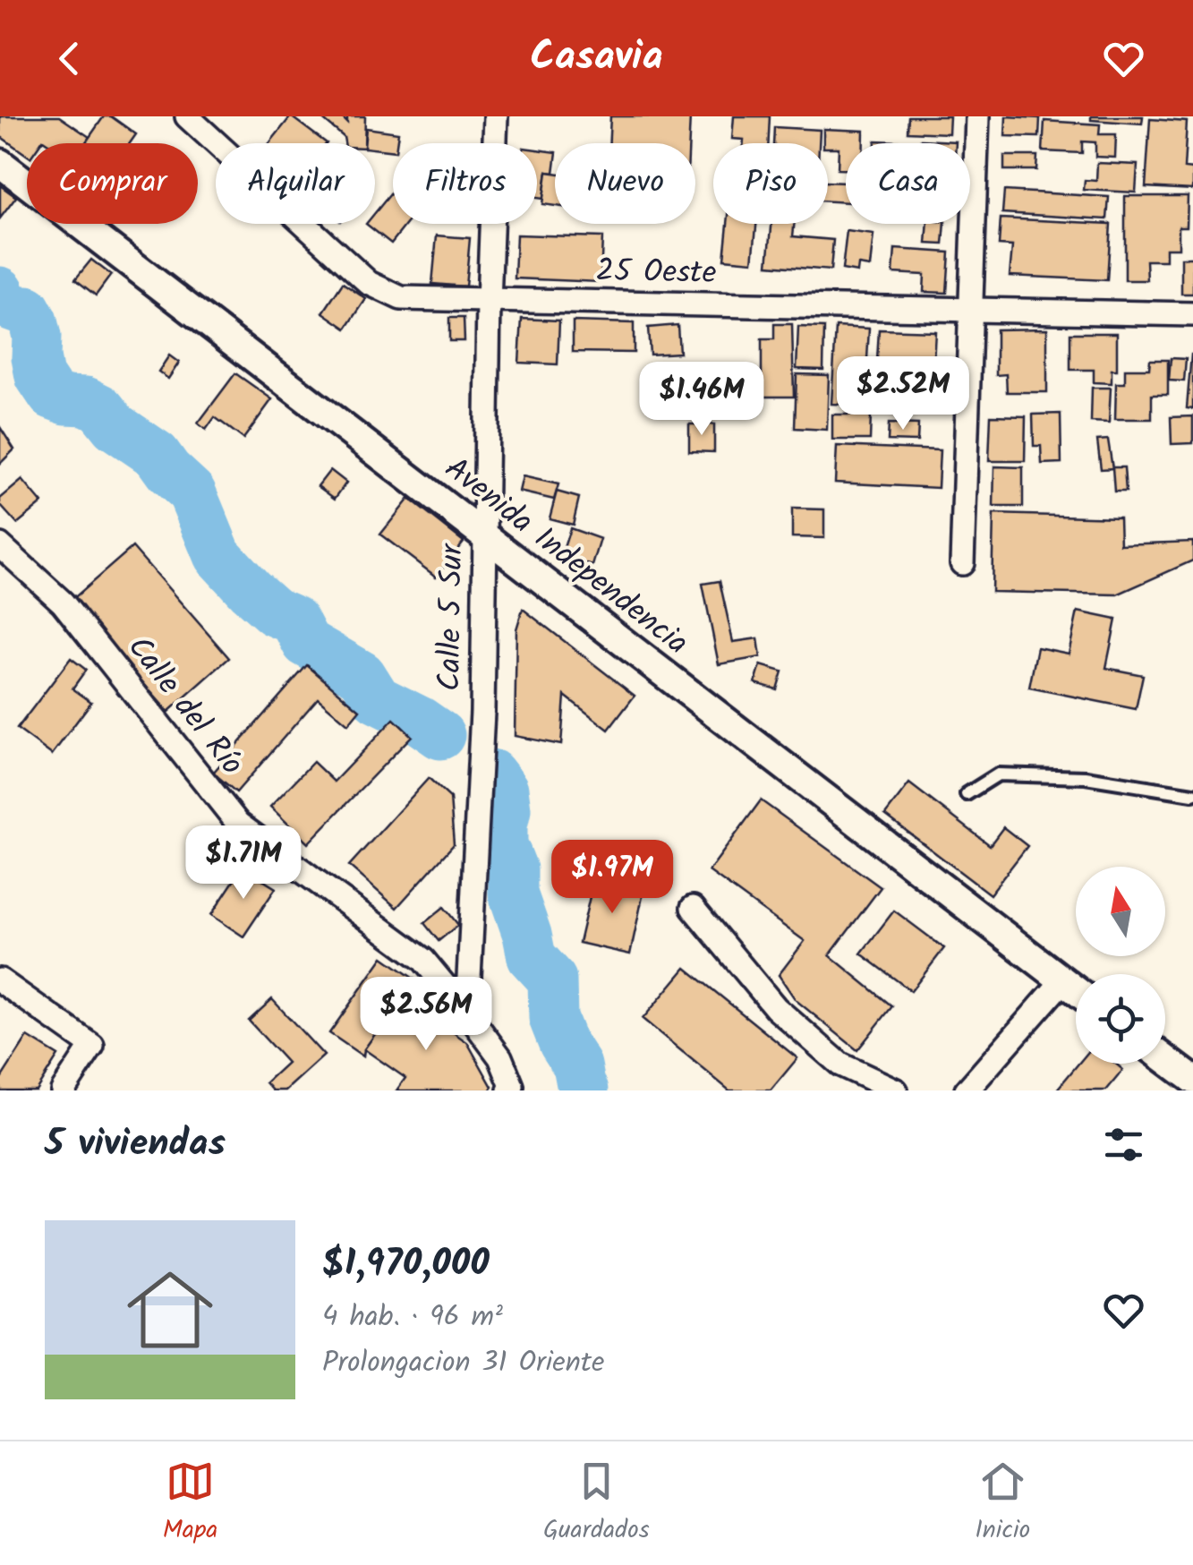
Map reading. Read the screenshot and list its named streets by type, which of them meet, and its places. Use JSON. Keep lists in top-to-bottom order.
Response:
{
  "streets": {
    "street": [
      "25 Oeste",
      "Avenida Independencia",
      "Calle 5 Sur",
      "Calle del Río"
    ]
  },
  "crossings": [
    ["25 Oeste", "Calle 5 Sur"],
    ["Avenida Independencia", "Calle 5 Sur"],
    ["Calle 5 Sur", "Calle del Río"]
  ],
  "north": "top",
  "page": {
    "header": "Casavia",
    "chip": [
      "Comprar",
      "Alquilar",
      "Filtros",
      "Nuevo",
      "Piso",
      "Casa"
    ],
    "price": [
      "$2.52M",
      "$1.46M",
      "$1.71M",
      "$1.97M",
      "$2.56M"
    ],
    "heading": "5 viviendas",
    "list": [
      {
        "name": "$1,970,000",
        "note": "4 hab. · 96 m² · Prolongacion 31 Oriente"
      }
    ],
    "tabs": ["Mapa", "Guardados", "Inicio"]
  }
}
